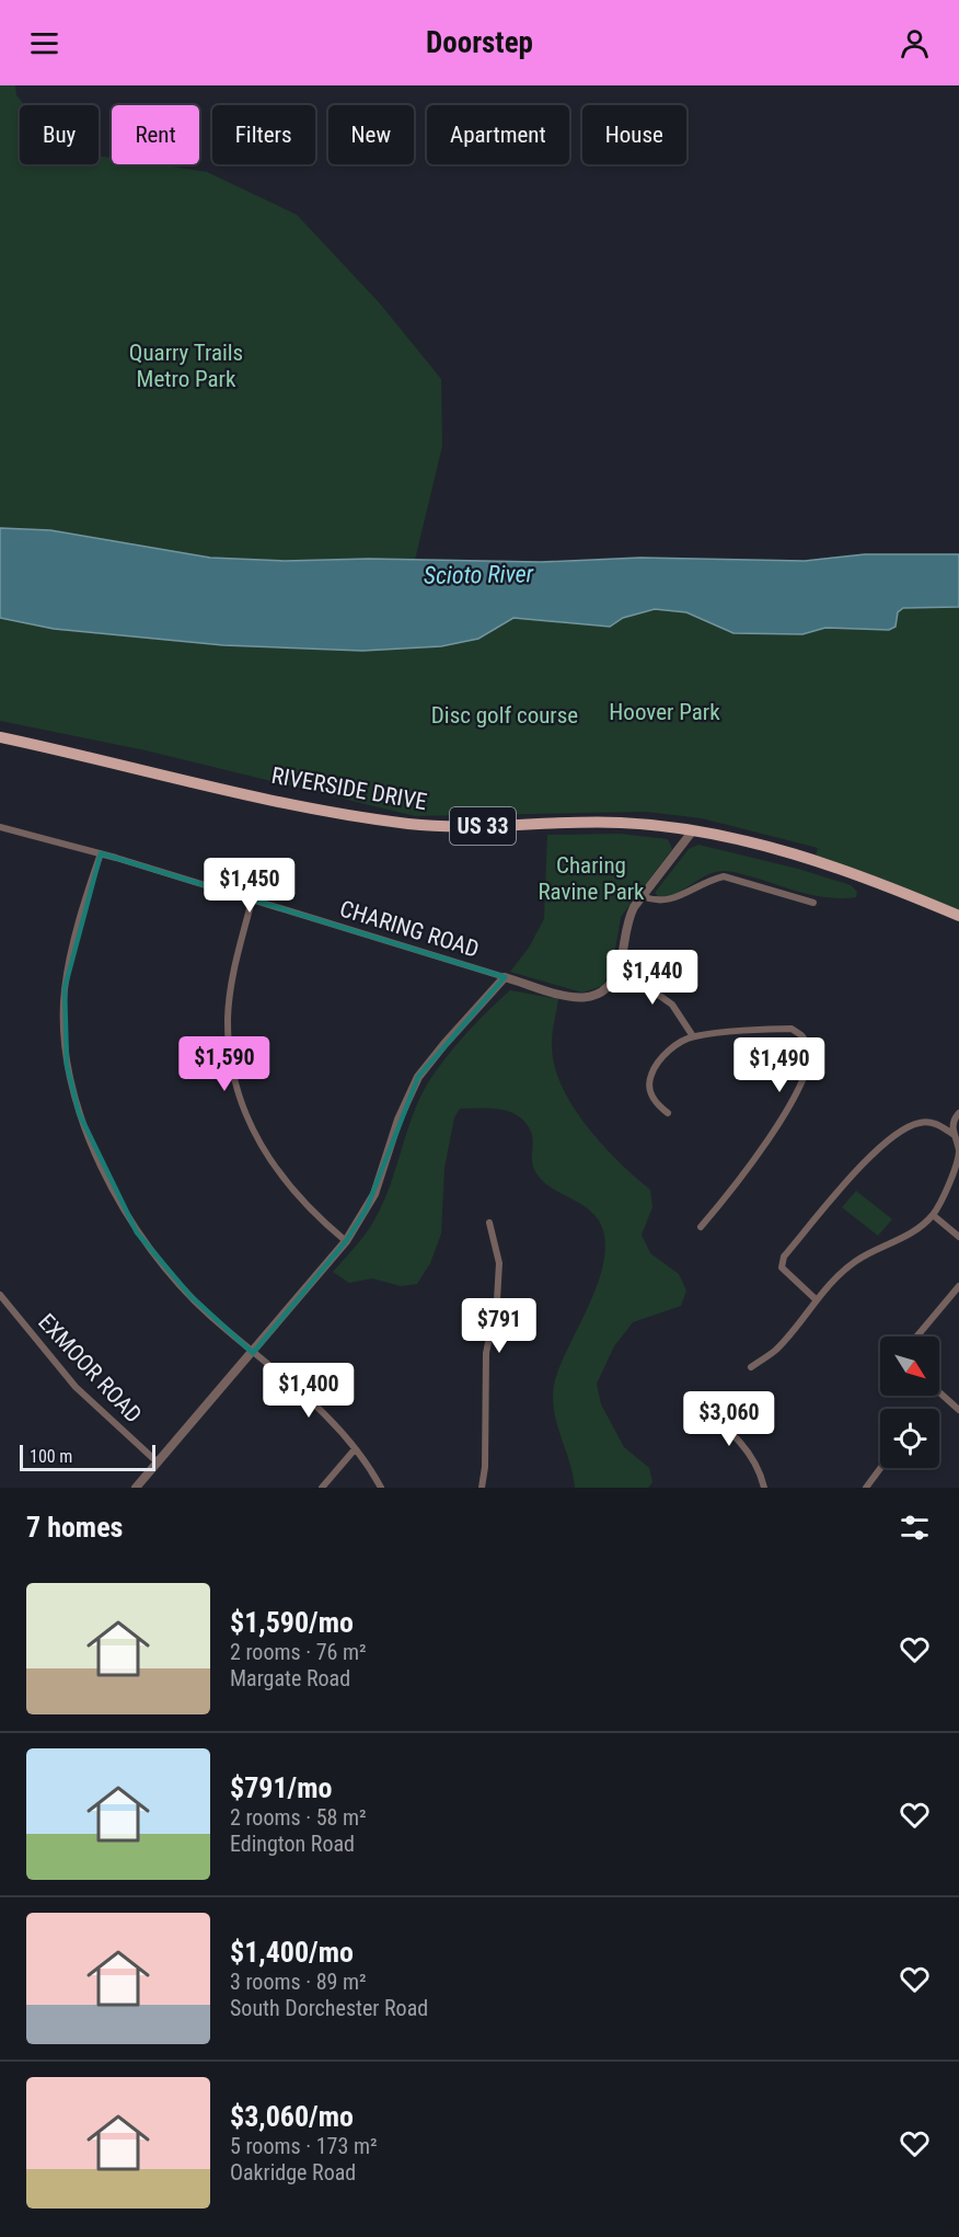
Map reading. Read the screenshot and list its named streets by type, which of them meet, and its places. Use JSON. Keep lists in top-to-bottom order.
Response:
{
  "streets": {
    "main road": ["RIVERSIDE DRIVE", "US 33"],
    "street": ["CHARING ROAD", "EXMOOR ROAD"]
  },
  "water": ["Scioto River"],
  "parks": [
    "Quarry Trails Metro Park",
    "Hoover Park",
    "Disc golf course",
    "Charing Ravine Park"
  ],
  "scale_bar": "100 m",
  "north": "bottom right",
  "page": {
    "header": "Doorstep",
    "chip": [
      "Buy",
      "Rent",
      "Filters",
      "New",
      "Apartment",
      "House"
    ],
    "price": [
      "$1,450",
      "$1,440",
      "$1,590",
      "$1,490",
      "$791",
      "$1,400",
      "$3,060"
    ],
    "scale": "100 m",
    "heading": "7 homes",
    "list": [
      {
        "name": "$1,590/mo",
        "note": "2 rooms · 76 m² · Margate Road"
      },
      {
        "name": "$791/mo",
        "note": "2 rooms · 58 m² · Edington Road"
      },
      {
        "name": "$1,400/mo",
        "note": "3 rooms · 89 m² · South Dorchester Road"
      },
      {
        "name": "$3,060/mo",
        "note": "5 rooms · 173 m² · Oakridge Road"
      }
    ]
  }
}
